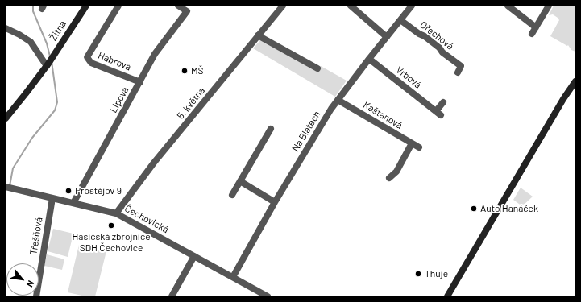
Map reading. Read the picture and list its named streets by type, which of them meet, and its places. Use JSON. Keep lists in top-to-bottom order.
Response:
{
  "streets": {
    "main road": ["Žitná"],
    "street": [
      "Ořechová",
      "Habrová",
      "Vrbová",
      "Lipová",
      "5. května",
      "Kaštanová",
      "Na Blatech",
      "Čechovická",
      "Třešňová"
    ]
  },
  "crossings": [
    ["Ořechová", "Na Blatech"],
    ["Habrová", "Lipová"],
    ["Vrbová", "Na Blatech"],
    ["Lipová", "Čechovická"],
    ["5. května", "Čechovická"],
    ["Kaštanová", "Na Blatech"],
    ["Na Blatech", "Čechovická"],
    ["Čechovická", "Třešňová"]
  ],
  "places": [
    "MŠ",
    "Prostějov 9",
    "Auto Hanáček",
    "Hasičská zbrojnice SDH Čechovice",
    "Thuje"
  ],
  "north": "bottom right"
}
